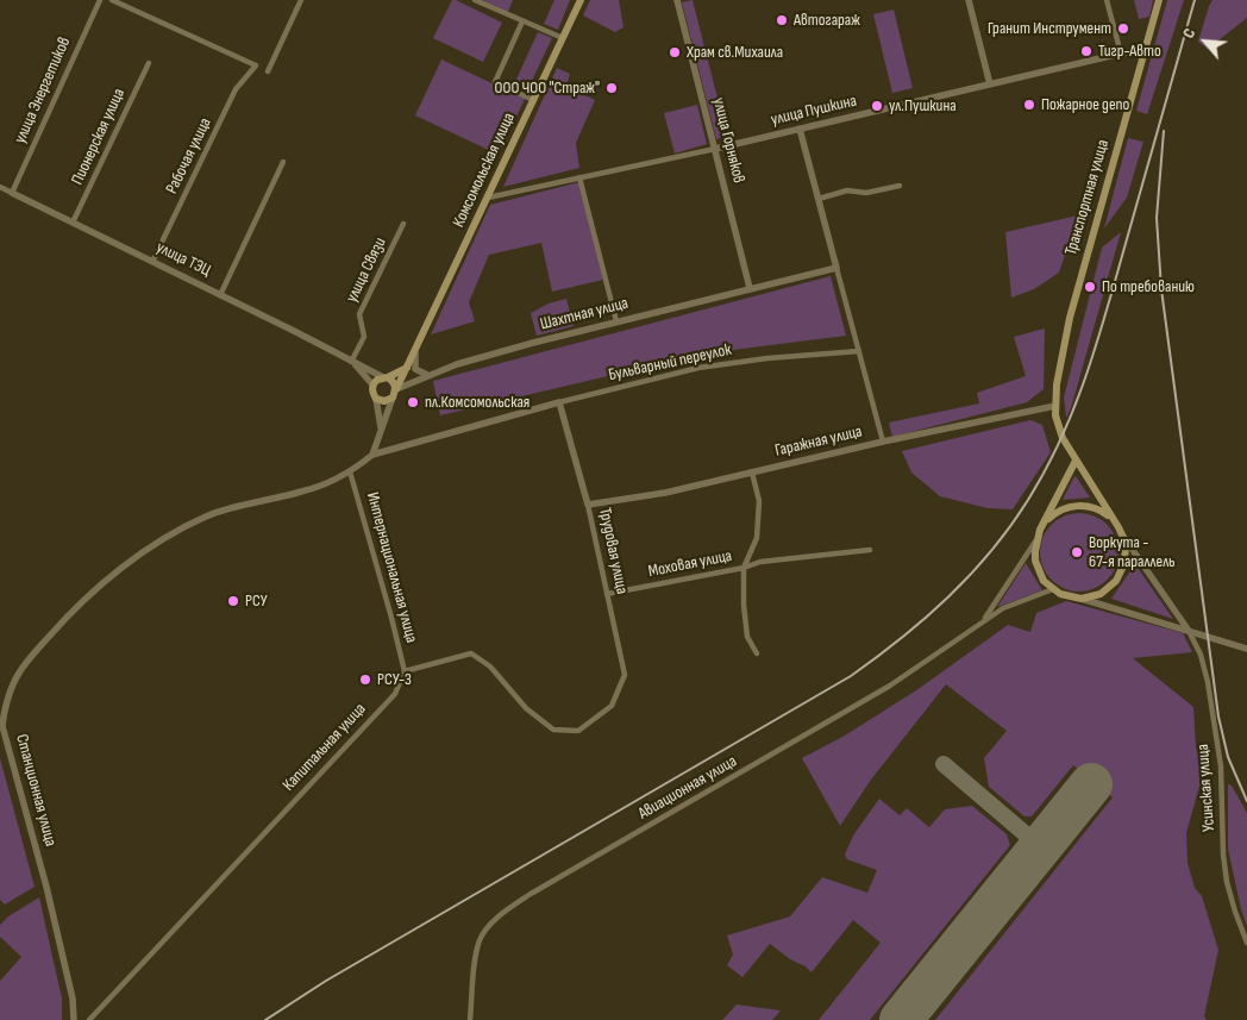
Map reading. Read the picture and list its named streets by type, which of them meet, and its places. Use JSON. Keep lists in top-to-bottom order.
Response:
{
  "streets": {
    "main road": ["Комсомольская улица", "Транспортная улица"],
    "street": [
      "улица Энергетиков",
      "улица Пушкина",
      "Пионерская улица",
      "улица Горняков",
      "Рабочая улица",
      "улица ТЭЦ",
      "улица Связи",
      "Шахтная улица",
      "Бульварный переулок",
      "Гаражная улица",
      "Трудовая улица",
      "Моховая улица",
      "Интернациональная улица",
      "Капитальная улица",
      "Авиационная улица",
      "Усинская улица",
      "Станционная улица"
    ]
  },
  "crossings": [
    ["улица Энергетиков", "улица ТЭЦ"],
    ["улица Пушкина", "улица Горняков"],
    ["улица Пушкина", "Комсомольская улица"],
    ["улица Пушкина", "Транспортная улица"],
    ["Пионерская улица", "улица ТЭЦ"],
    ["улица Горняков", "Шахтная улица"],
    ["Рабочая улица", "улица ТЭЦ"],
    ["Комсомольская улица", "улица ТЭЦ"],
    ["Комсомольская улица", "Шахтная улица"],
    ["Транспортная улица", "Гаражная улица"],
    ["Транспортная улица", "Авиационная улица"],
    ["улица ТЭЦ", "улица Связи"],
    ["улица ТЭЦ", "Шахтная улица"],
    ["Бульварный переулок", "Трудовая улица"],
    ["Гаражная улица", "Трудовая улица"],
    ["Трудовая улица", "Моховая улица"],
    ["Трудовая улица", "Интернациональная улица"],
    ["Трудовая улица", "Капитальная улица"],
    ["Интернациональная улица", "Капитальная улица"],
    ["Интернациональная улица", "Станционная улица"]
  ],
  "places": [
    "Автогараж",
    "Гранит Инструмент",
    "Тигр-Авто",
    "Храм св.Михаила",
    "ООО ЧОО \"Страж\"",
    "Пожарное депо",
    "ул.Пушкина",
    "По требованию",
    "пл.Комсомольская",
    "Воркута - 67-я параллель",
    "РСУ",
    "РСУ-3"
  ],
  "north": "top left"
}
